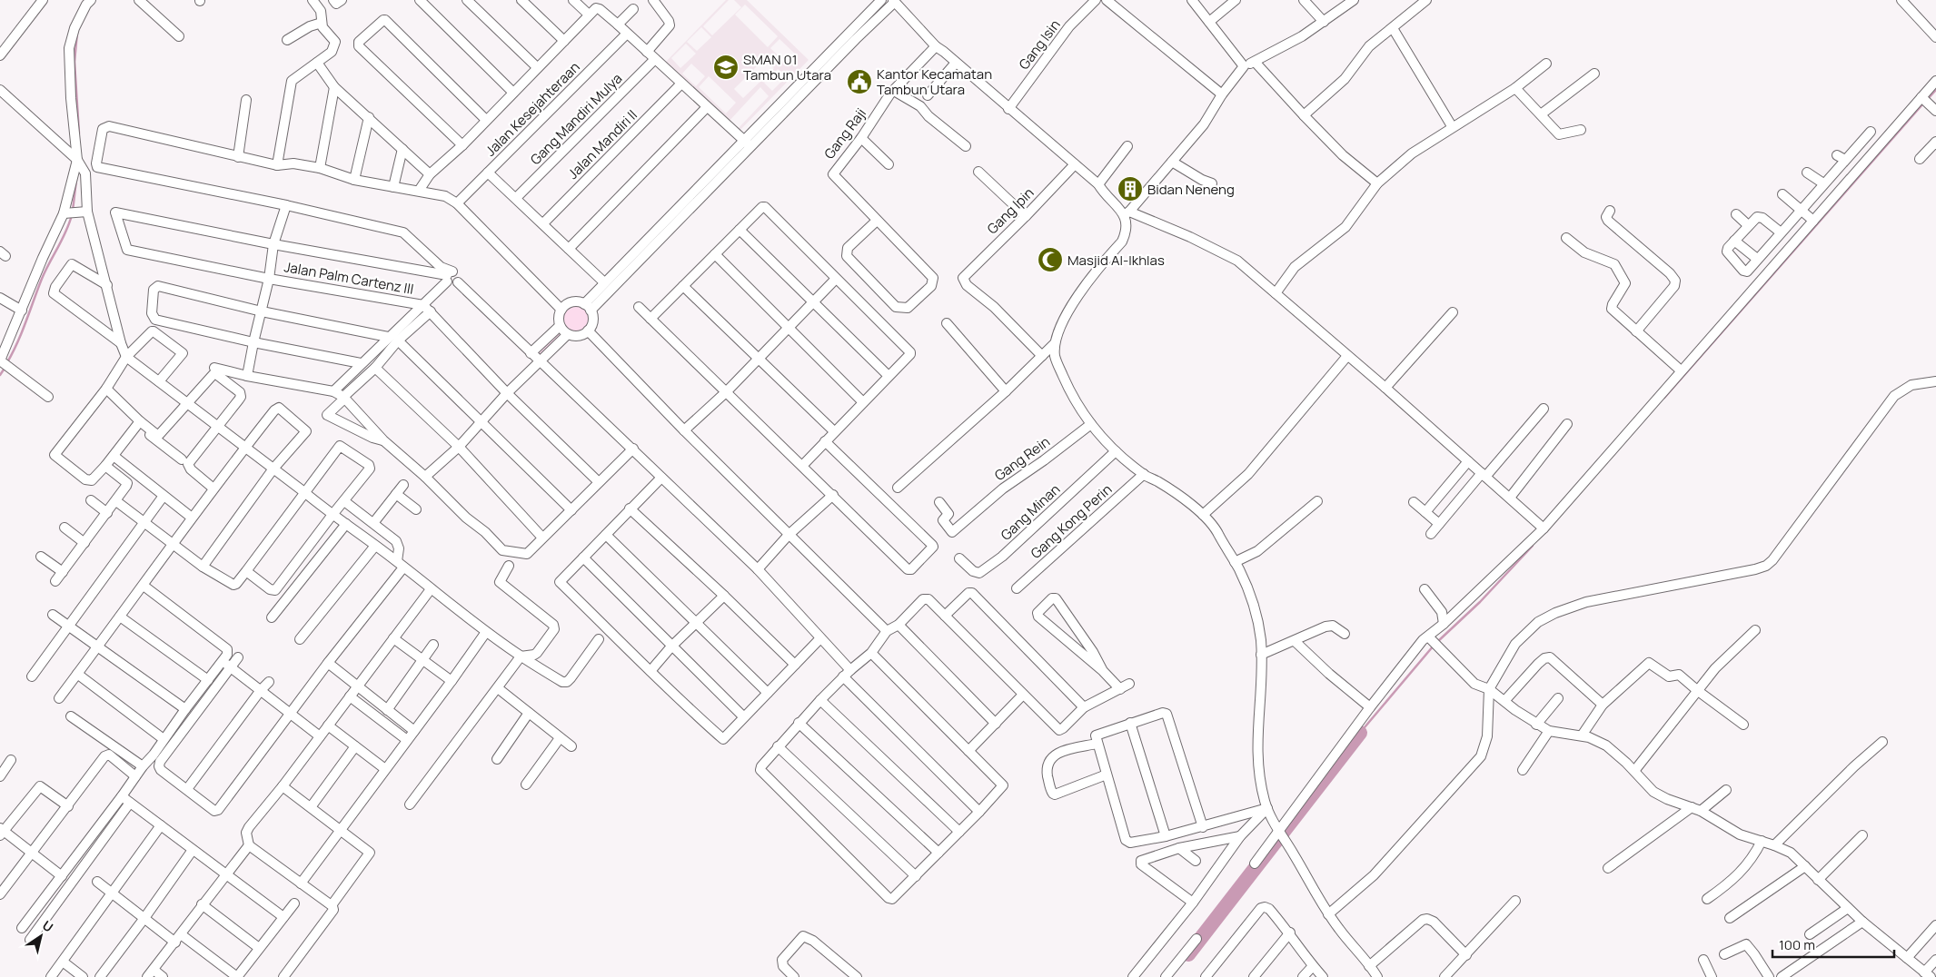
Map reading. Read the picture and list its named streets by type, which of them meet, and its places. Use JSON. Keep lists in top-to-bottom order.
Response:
{
  "streets": {
    "street": [
      "Gang Isin",
      "Jalan Kesejahteraan",
      "Gang Mandiri Mulya",
      "Gang Raji",
      "Jalan Mandiri II",
      "Gang Ipin",
      "Jalan Palm Cartenz III",
      "Gang Rein",
      "Gang Minan",
      "Gang Kong Perin"
    ]
  },
  "places": {
    "school or university": ["SMAN 01 Tambun Utara"],
    "public building": ["Kantor Kecamatan Tambun Utara"],
    "building": ["Bidan Neneng"],
    "mosque": ["Masjid Al-Ikhlas"]
  },
  "scale_bar": "100 m",
  "north": "top right"
}
